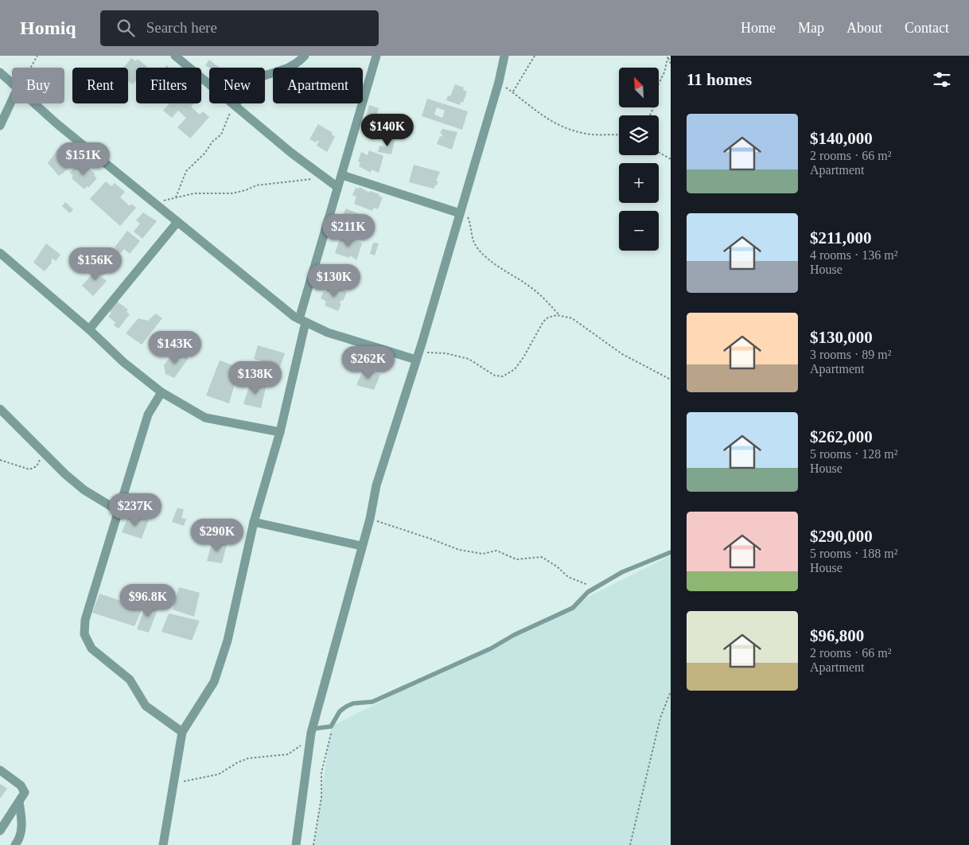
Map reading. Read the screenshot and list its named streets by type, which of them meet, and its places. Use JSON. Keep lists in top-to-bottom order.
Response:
{
  "north": "top left",
  "page": {
    "header": "Homiq",
    "search": "Search here",
    "nav": [
      "Home",
      "Map",
      "About",
      "Contact"
    ],
    "heading": "11 homes",
    "map_buttons": ["+", "−"],
    "chip": [
      "Buy",
      "Rent",
      "Filters",
      "New",
      "Apartment"
    ],
    "list": [
      {
        "name": "$140,000",
        "note": "2 rooms · 66 m² · Apartment"
      },
      {
        "name": "$211,000",
        "note": "4 rooms · 136 m² · House"
      },
      {
        "name": "$130,000",
        "note": "3 rooms · 89 m² · Apartment"
      },
      {
        "name": "$262,000",
        "note": "5 rooms · 128 m² · House"
      },
      {
        "name": "$290,000",
        "note": "5 rooms · 188 m² · House"
      },
      {
        "name": "$96,800",
        "note": "2 rooms · 66 m² · Apartment"
      }
    ],
    "price": [
      "$140K",
      "$151K",
      "$211K",
      "$156K",
      "$130K",
      "$143K",
      "$262K",
      "$138K",
      "$237K",
      "$290K",
      "$96.8K"
    ]
  }
}
